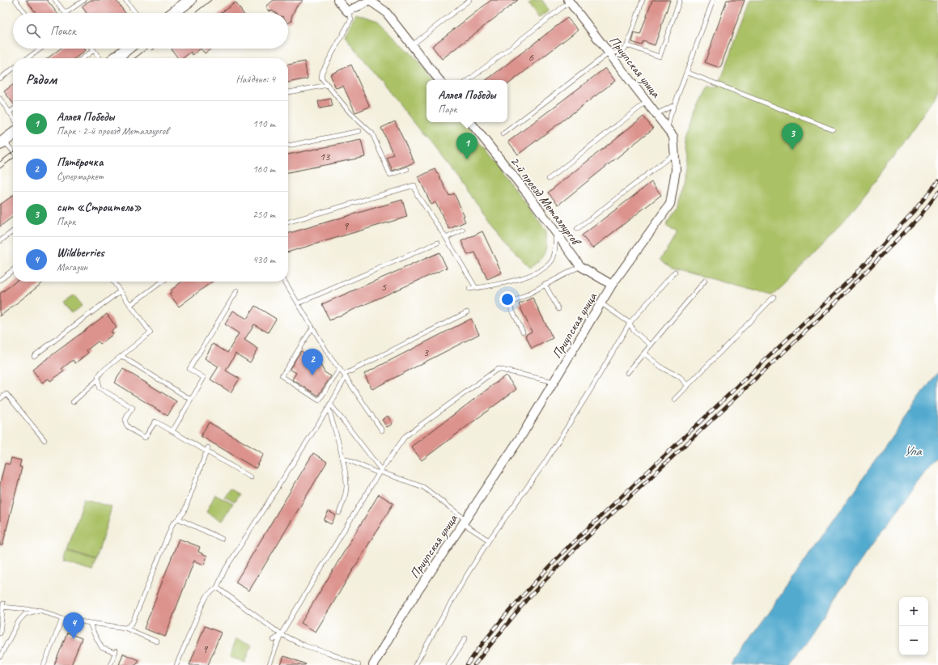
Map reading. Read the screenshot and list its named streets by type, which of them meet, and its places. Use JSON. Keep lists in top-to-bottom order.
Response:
{
  "streets": {
    "street": ["Приупская улица", "2-й проезд Металлургов"]
  },
  "crossings": [
    ["Приупская улица", "2-й проезд Металлургов"]
  ],
  "water": ["Упа"],
  "house_numbers": [
    "6",
    "13",
    "9",
    "5",
    "3",
    "9"
  ],
  "page": {
    "search": "Поиск",
    "heading": ["Рядом", "Найдено: 4"],
    "popup": ["Аллея Победы", "Парк"],
    "list": [
      {
        "mark": "1",
        "name": "Аллея Победы",
        "note": "Парк · 2-й проезд Металлургов",
        "value": "110 m"
      },
      {
        "mark": "2",
        "name": "Пятёрочка",
        "note": "Супермаркет",
        "value": "160 m"
      },
      {
        "mark": "3",
        "name": "снт «Строитель»",
        "note": "Парк",
        "value": "250 m"
      },
      {
        "mark": "4",
        "name": "Wildberries",
        "note": "Магазин",
        "value": "430 m"
      }
    ],
    "pins": [
      "3",
      "1",
      "2",
      "4"
    ],
    "map_buttons": ["+", "−"]
  }
}
